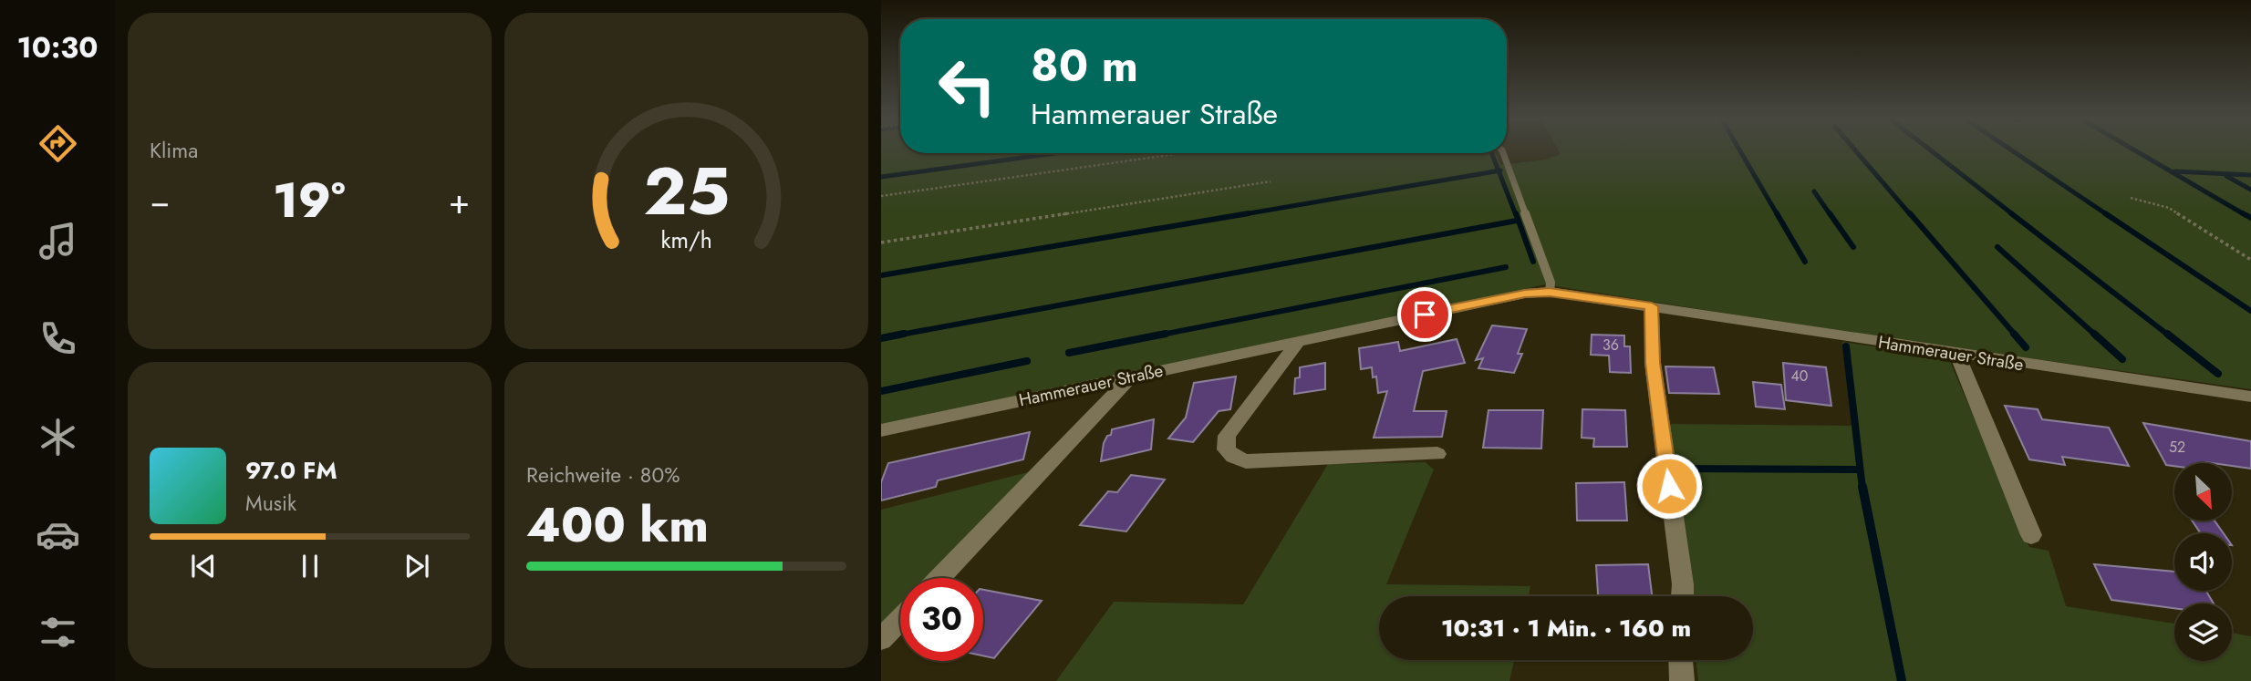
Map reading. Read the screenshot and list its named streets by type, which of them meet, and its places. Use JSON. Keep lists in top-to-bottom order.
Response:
{
  "streets": {
    "street": ["Hammerauer Straße"]
  },
  "house_numbers": ["36", "40", "52"],
  "north": "bottom right",
  "page": {
    "tabs": "10:30",
    "tile": [
      "Klima",
      ["Reichweite · 80%", "400 km"]
    ],
    "turn": ["80 m", "Hammerauer Straße"],
    "heat": ["−", "19°", "+"],
    "song": ["97.0 FM", "Musik"],
    "limit": "30",
    "trip": "10:31 · 1 Min. · 160 m",
    "gauge": ["25", "km/h"]
  }
}
